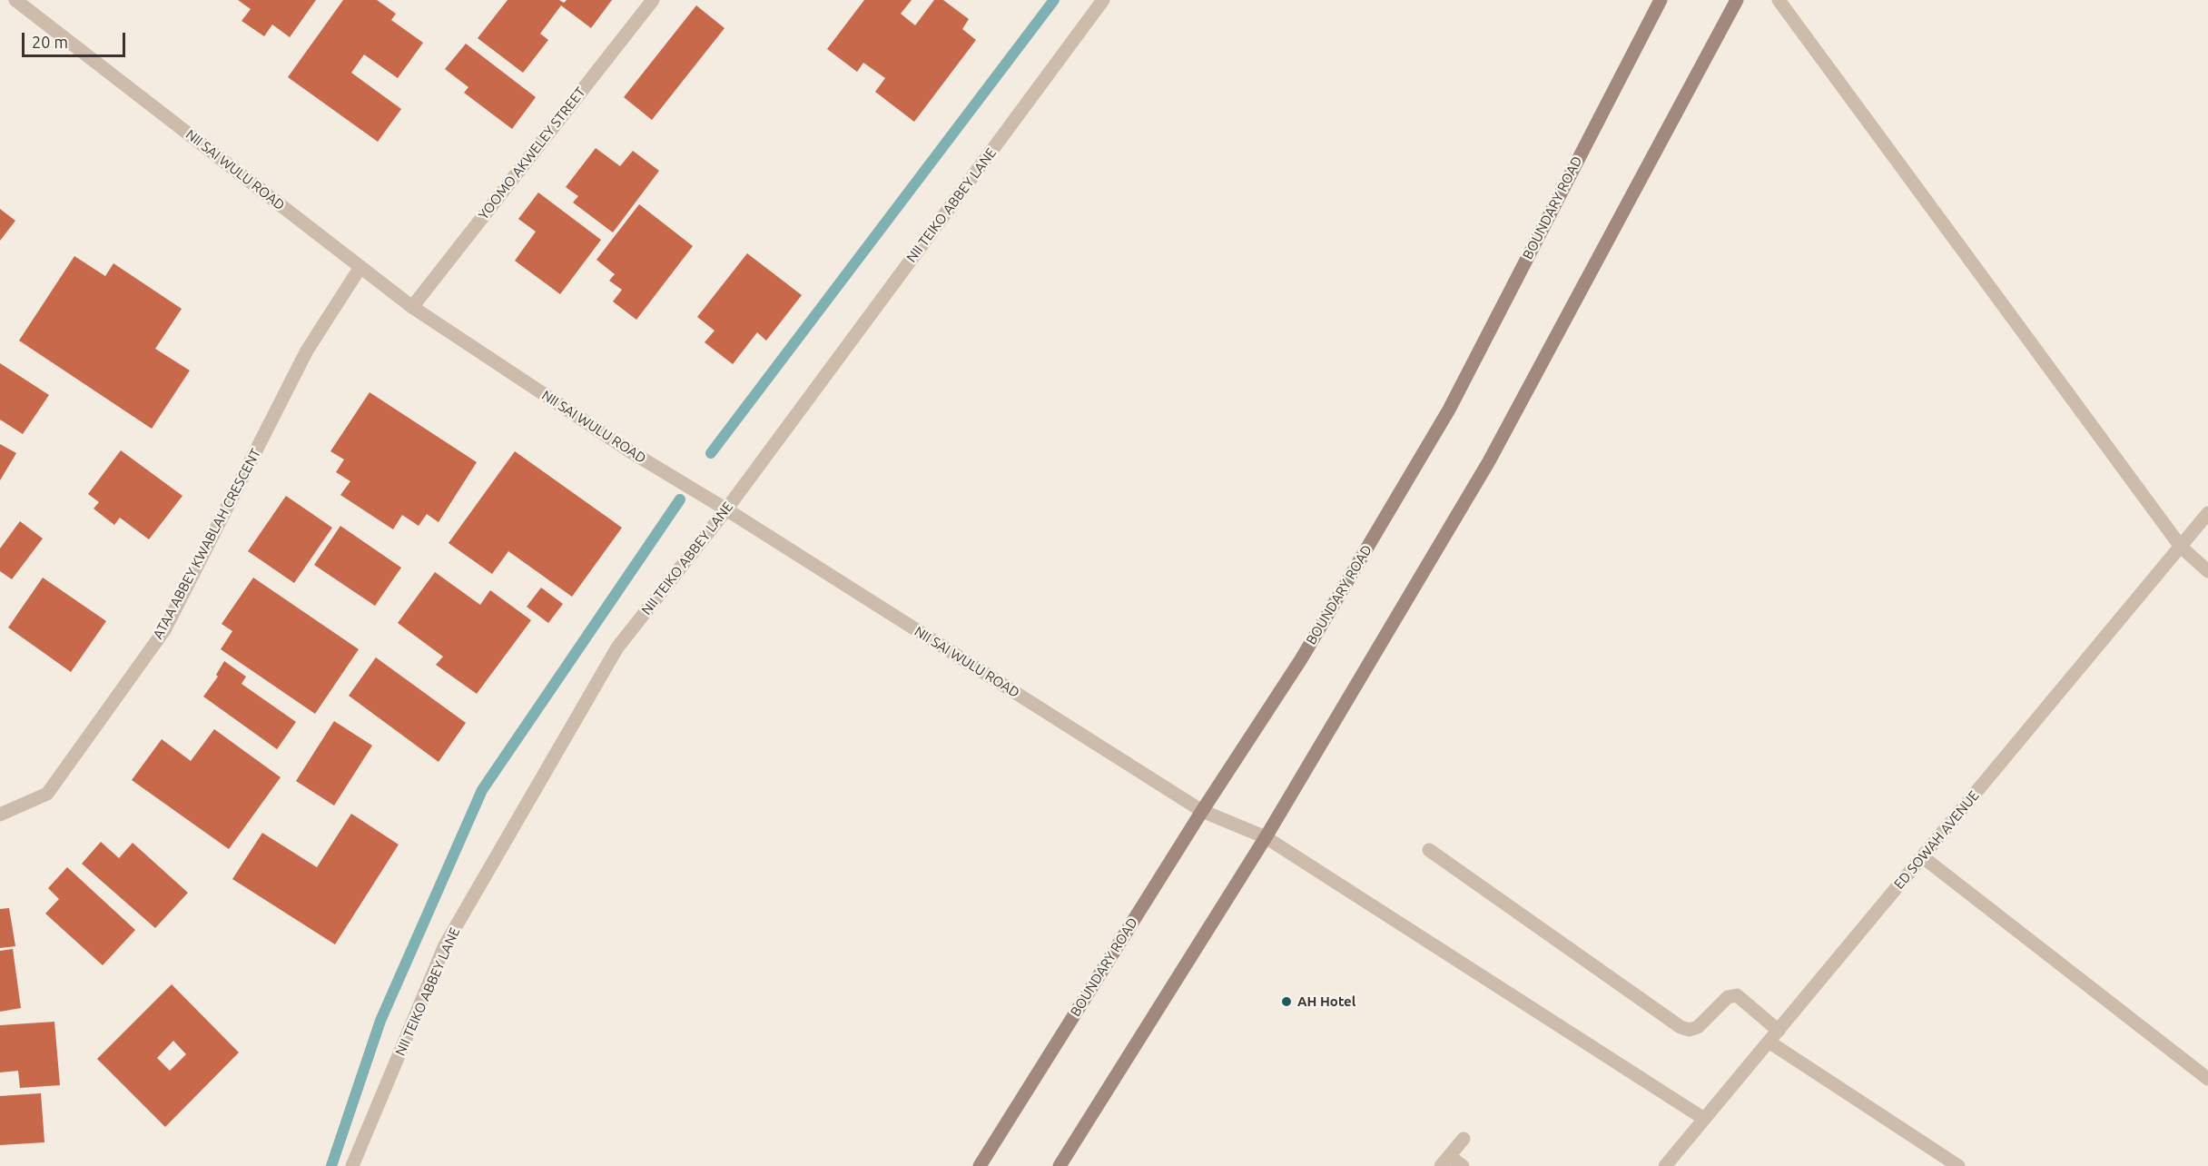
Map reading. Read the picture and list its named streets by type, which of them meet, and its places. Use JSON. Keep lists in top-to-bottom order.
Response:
{
  "streets": {
    "main road": ["BOUNDARY ROAD"],
    "street": [
      "YOOMO AKWELEY STREET",
      "NII SAI WULU ROAD",
      "NII TEIKO ABBEY LANE",
      "ATAA ABBEY KWABLAH CRESCENT",
      "ED SOWAH AVENUE"
    ]
  },
  "crossings": [
    ["YOOMO AKWELEY STREET", "NII SAI WULU ROAD"],
    ["NII SAI WULU ROAD", "NII TEIKO ABBEY LANE"],
    ["NII SAI WULU ROAD", "BOUNDARY ROAD"],
    ["NII SAI WULU ROAD", "ATAA ABBEY KWABLAH CRESCENT"],
    ["NII SAI WULU ROAD", "ED SOWAH AVENUE"]
  ],
  "places": ["AH Hotel"],
  "scale_bar": "20 m"
}
